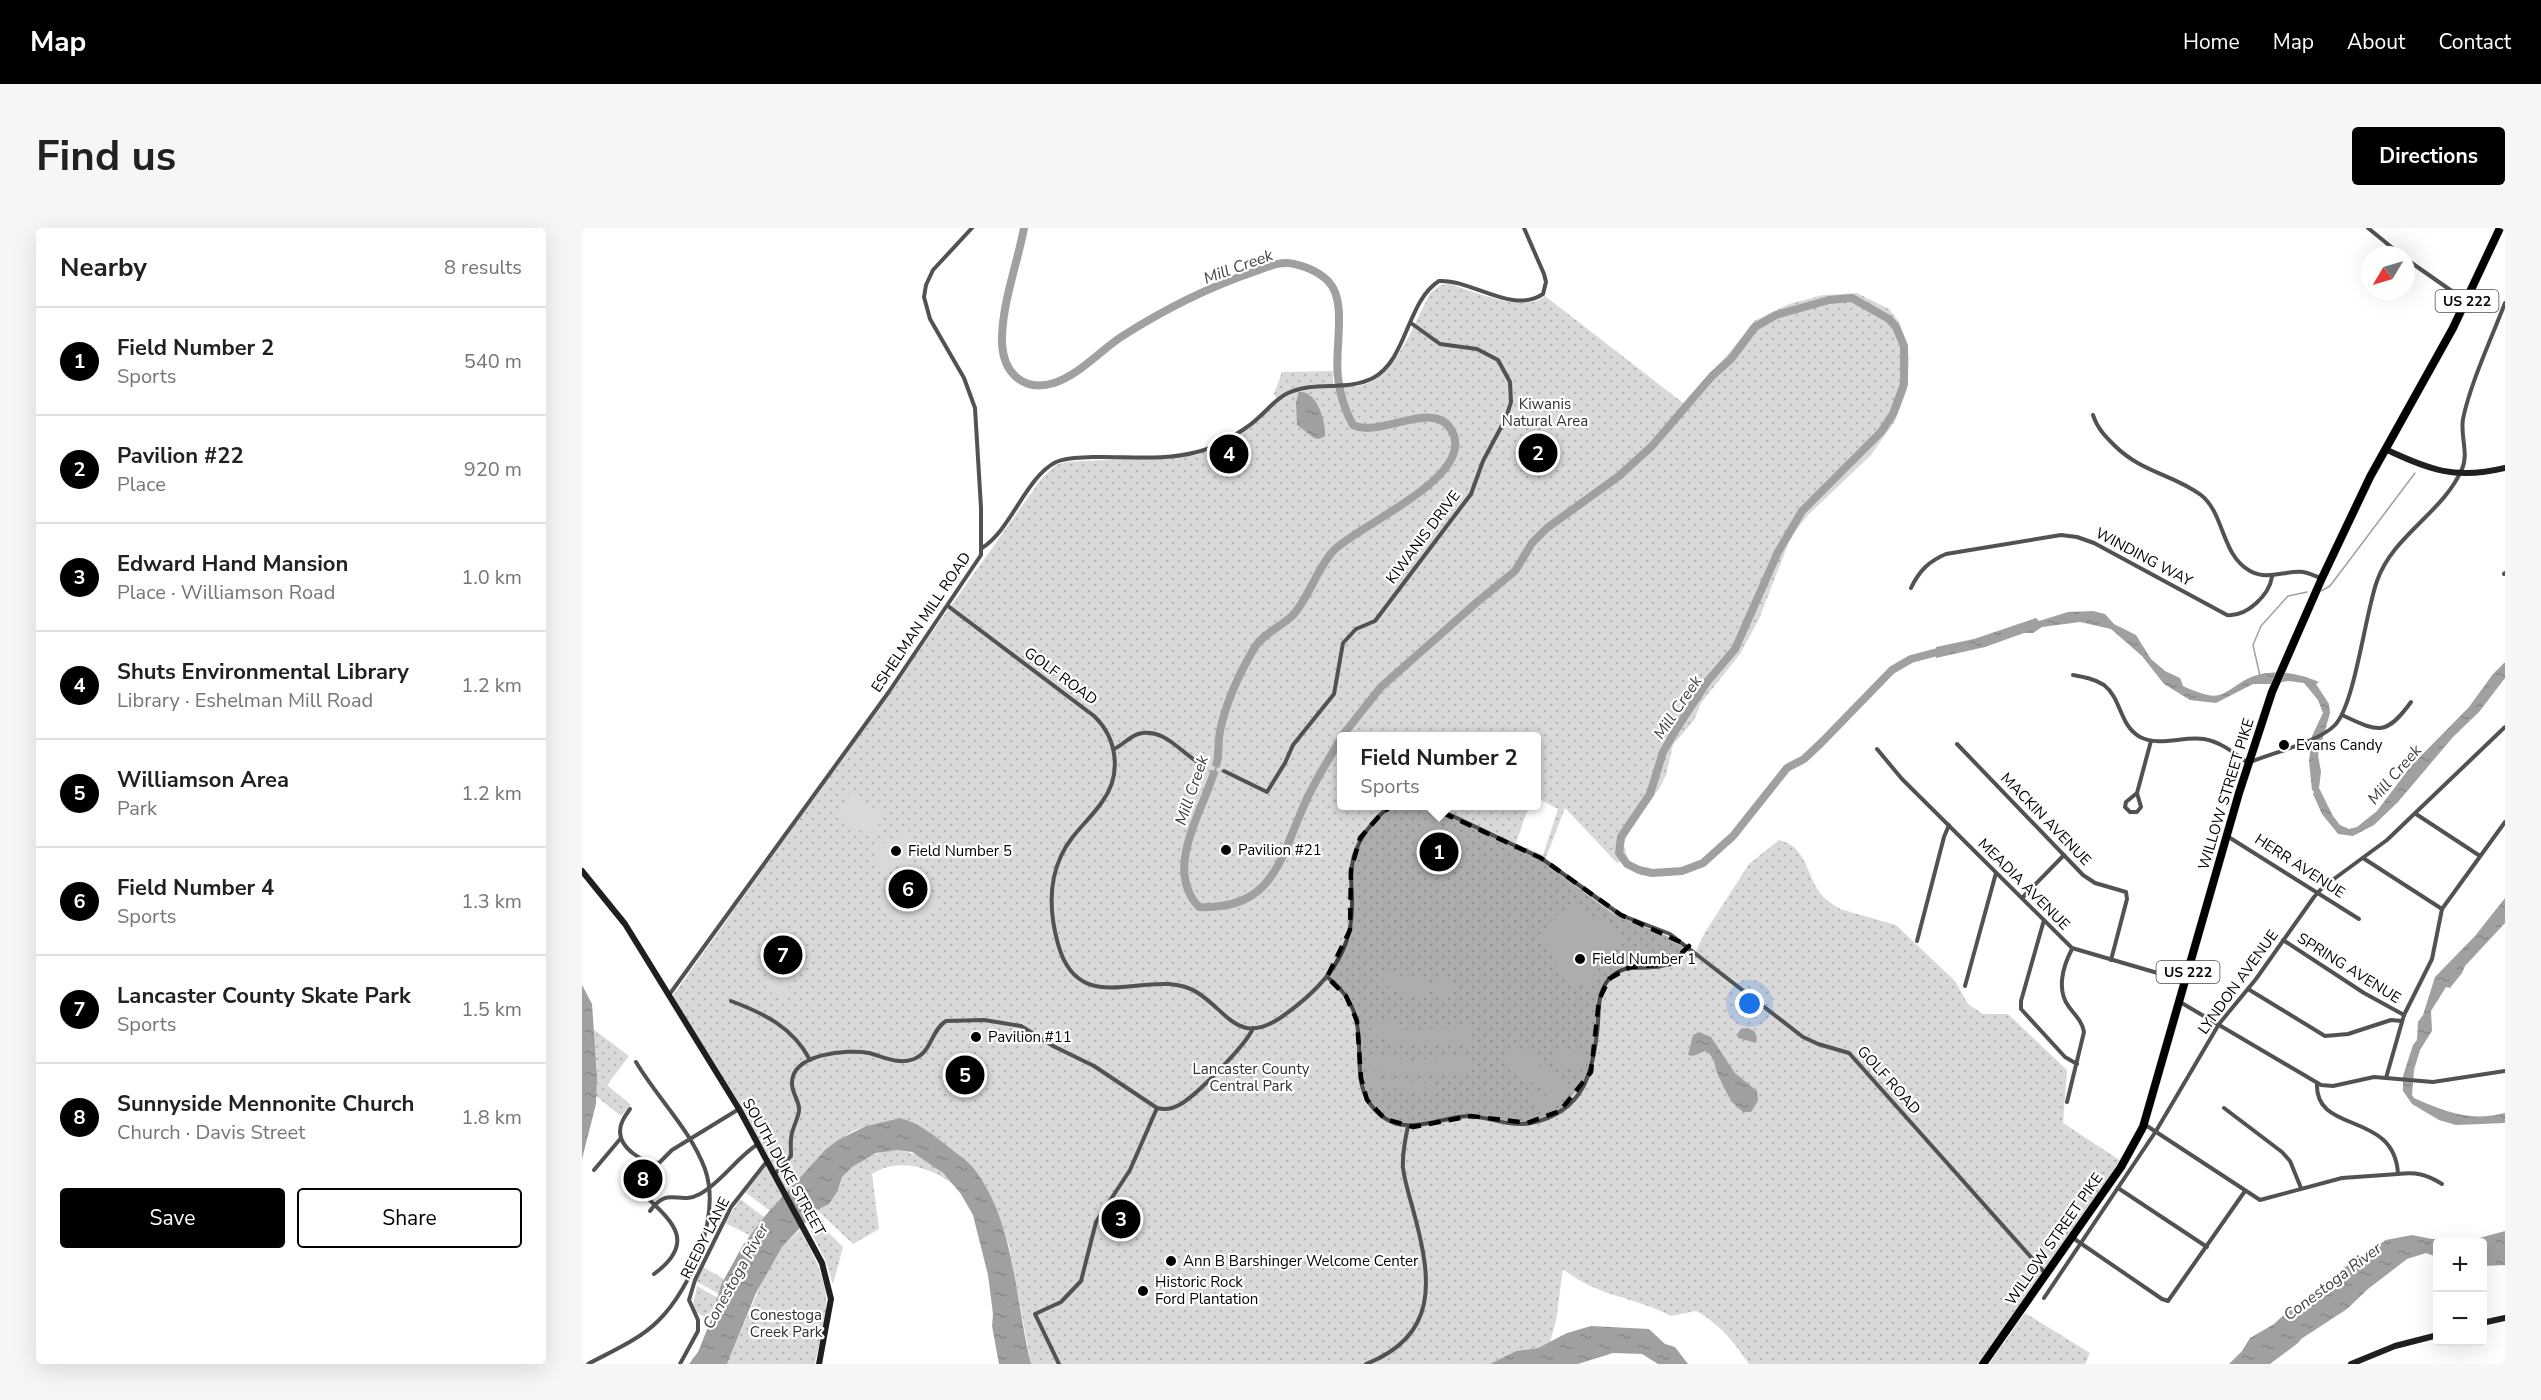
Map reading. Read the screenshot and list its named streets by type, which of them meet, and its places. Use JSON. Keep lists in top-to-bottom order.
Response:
{
  "streets": {
    "highway": ["US 222", "WILLOW STREET PIKE"],
    "main road": ["SOUTH DUKE STREET"],
    "street": [
      "KIWANIS DRIVE",
      "WINDING WAY",
      "ESHELMAN MILL ROAD",
      "GOLF ROAD",
      "MACKIN AVENUE",
      "HERR AVENUE",
      "MEADIA AVENUE",
      "SPRING AVENUE",
      "LYNDON AVENUE",
      "REEDY LANE"
    ]
  },
  "crossings": [
    ["KIWANIS DRIVE", "ESHELMAN MILL ROAD"],
    ["ESHELMAN MILL ROAD", "GOLF ROAD"],
    ["ESHELMAN MILL ROAD", "SOUTH DUKE STREET"],
    ["GOLF ROAD", "WILLOW STREET PIKE"],
    ["WILLOW STREET PIKE", "HERR AVENUE"],
    ["WILLOW STREET PIKE", "MEADIA AVENUE"],
    ["WILLOW STREET PIKE", "LYNDON AVENUE"],
    ["MACKIN AVENUE", "MEADIA AVENUE"],
    ["HERR AVENUE", "LYNDON AVENUE"],
    ["SPRING AVENUE", "LYNDON AVENUE"],
    ["SOUTH DUKE STREET", "REEDY LANE"]
  ],
  "water": ["Mill Creek", "Conestoga River"],
  "parks": ["Kiwanis Natural Area", "Lancaster County Central Park", "Conestoga Creek Park"],
  "places": [
    "Evans Candy",
    "Pavilion #21",
    "Field Number 5",
    "Field Number 1",
    "Pavilion #11",
    "Ann B Barshinger Welcome Center",
    "Historic Rock Ford Plantation"
  ],
  "north": "bottom left",
  "page": {
    "header": "Map",
    "nav": [
      "Home",
      "Map",
      "About",
      "Contact"
    ],
    "buttons": [
      "Directions",
      ["Save", "Share"]
    ],
    "title": "Find us",
    "heading": ["Nearby", "8 results"],
    "list": [
      {
        "mark": "1",
        "name": "Field Number 2",
        "note": "Sports",
        "value": "540 m"
      },
      {
        "mark": "2",
        "name": "Pavilion #22",
        "note": "Place",
        "value": "920 m"
      },
      {
        "mark": "3",
        "name": "Edward Hand Mansion",
        "note": "Place · Williamson Road",
        "value": "1.0 km"
      },
      {
        "mark": "4",
        "name": "Shuts Environmental Library",
        "note": "Library · Eshelman Mill Road",
        "value": "1.2 km"
      },
      {
        "mark": "5",
        "name": "Williamson Area",
        "note": "Park",
        "value": "1.2 km"
      },
      {
        "mark": "6",
        "name": "Field Number 4",
        "note": "Sports",
        "value": "1.3 km"
      },
      {
        "mark": "7",
        "name": "Lancaster County Skate Park",
        "note": "Sports",
        "value": "1.5 km"
      },
      {
        "mark": "8",
        "name": "Sunnyside Mennonite Church",
        "note": "Church · Davis Street",
        "value": "1.8 km"
      }
    ],
    "pins": [
      "2",
      "4",
      "1",
      "6",
      "7",
      "5",
      "8",
      "3"
    ],
    "popup": ["Field Number 2", "Sports"],
    "map_buttons": ["+", "−"]
  }
}
